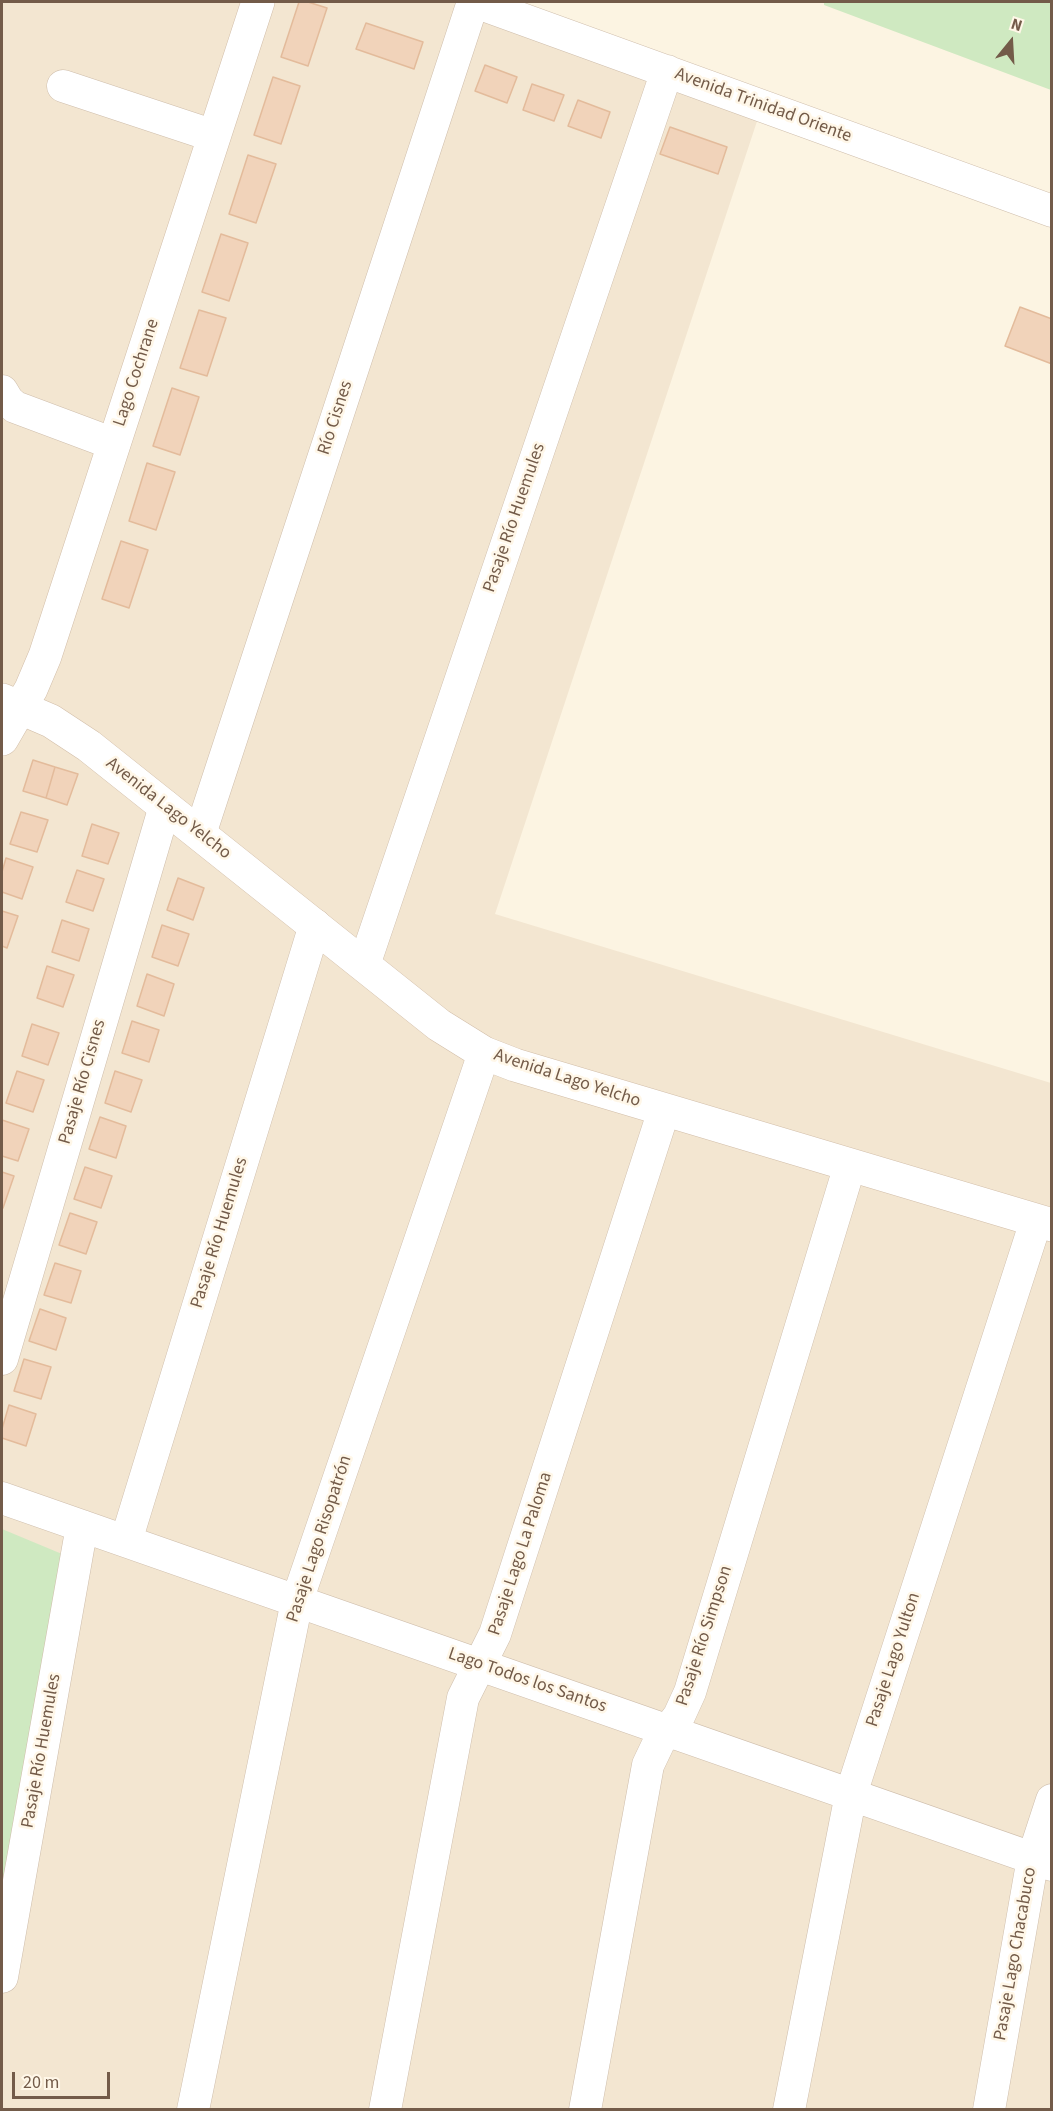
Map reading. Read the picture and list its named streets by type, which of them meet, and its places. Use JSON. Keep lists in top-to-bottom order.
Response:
{
  "streets": {
    "street": [
      "Avenida Trinidad Oriente",
      "Lago Cochrane",
      "Río Cisnes",
      "Pasaje Río Huemules",
      "Avenida Lago Yelcho",
      "Pasaje Río Cisnes",
      "Pasaje Lago Risopatrón",
      "Pasaje Lago La Paloma",
      "Pasaje Río Simpson",
      "Pasaje Lago Yulton",
      "Lago Todos los Santos",
      "Pasaje Lago Chacabuco"
    ]
  },
  "crossings": [
    ["Avenida Trinidad Oriente", "Río Cisnes"],
    ["Avenida Trinidad Oriente", "Pasaje Río Huemules"],
    ["Lago Cochrane", "Avenida Lago Yelcho"],
    ["Río Cisnes", "Avenida Lago Yelcho"],
    ["Pasaje Río Huemules", "Avenida Lago Yelcho"],
    ["Pasaje Río Huemules", "Lago Todos los Santos"],
    ["Avenida Lago Yelcho", "Pasaje Río Cisnes"],
    ["Avenida Lago Yelcho", "Pasaje Lago Risopatrón"],
    ["Avenida Lago Yelcho", "Pasaje Lago La Paloma"],
    ["Avenida Lago Yelcho", "Pasaje Río Simpson"],
    ["Avenida Lago Yelcho", "Pasaje Lago Yulton"],
    ["Pasaje Lago Risopatrón", "Lago Todos los Santos"],
    ["Pasaje Lago La Paloma", "Lago Todos los Santos"],
    ["Pasaje Río Simpson", "Lago Todos los Santos"],
    ["Pasaje Lago Yulton", "Lago Todos los Santos"],
    ["Lago Todos los Santos", "Pasaje Lago Chacabuco"]
  ],
  "scale_bar": "20 m",
  "north": "top"
}
